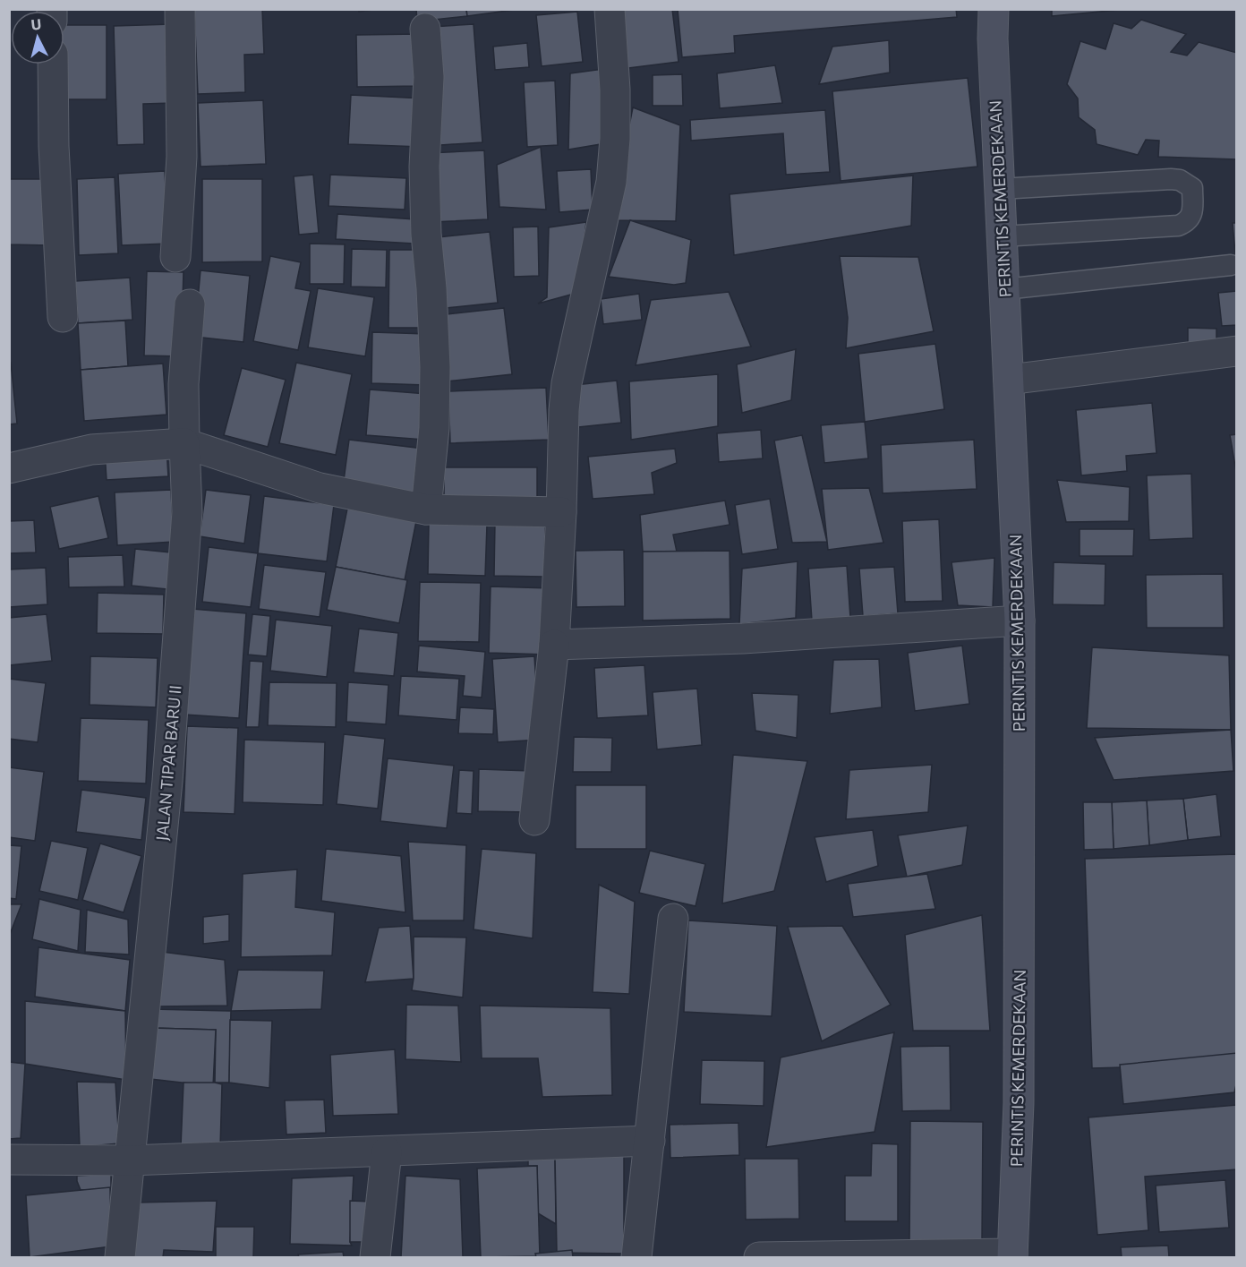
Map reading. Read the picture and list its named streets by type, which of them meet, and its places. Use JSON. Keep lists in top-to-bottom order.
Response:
{
  "streets": {
    "street": ["PERINTIS KEMERDEKAAN", "JALAN TIPAR BARU II"]
  },
  "north": "top"
}
